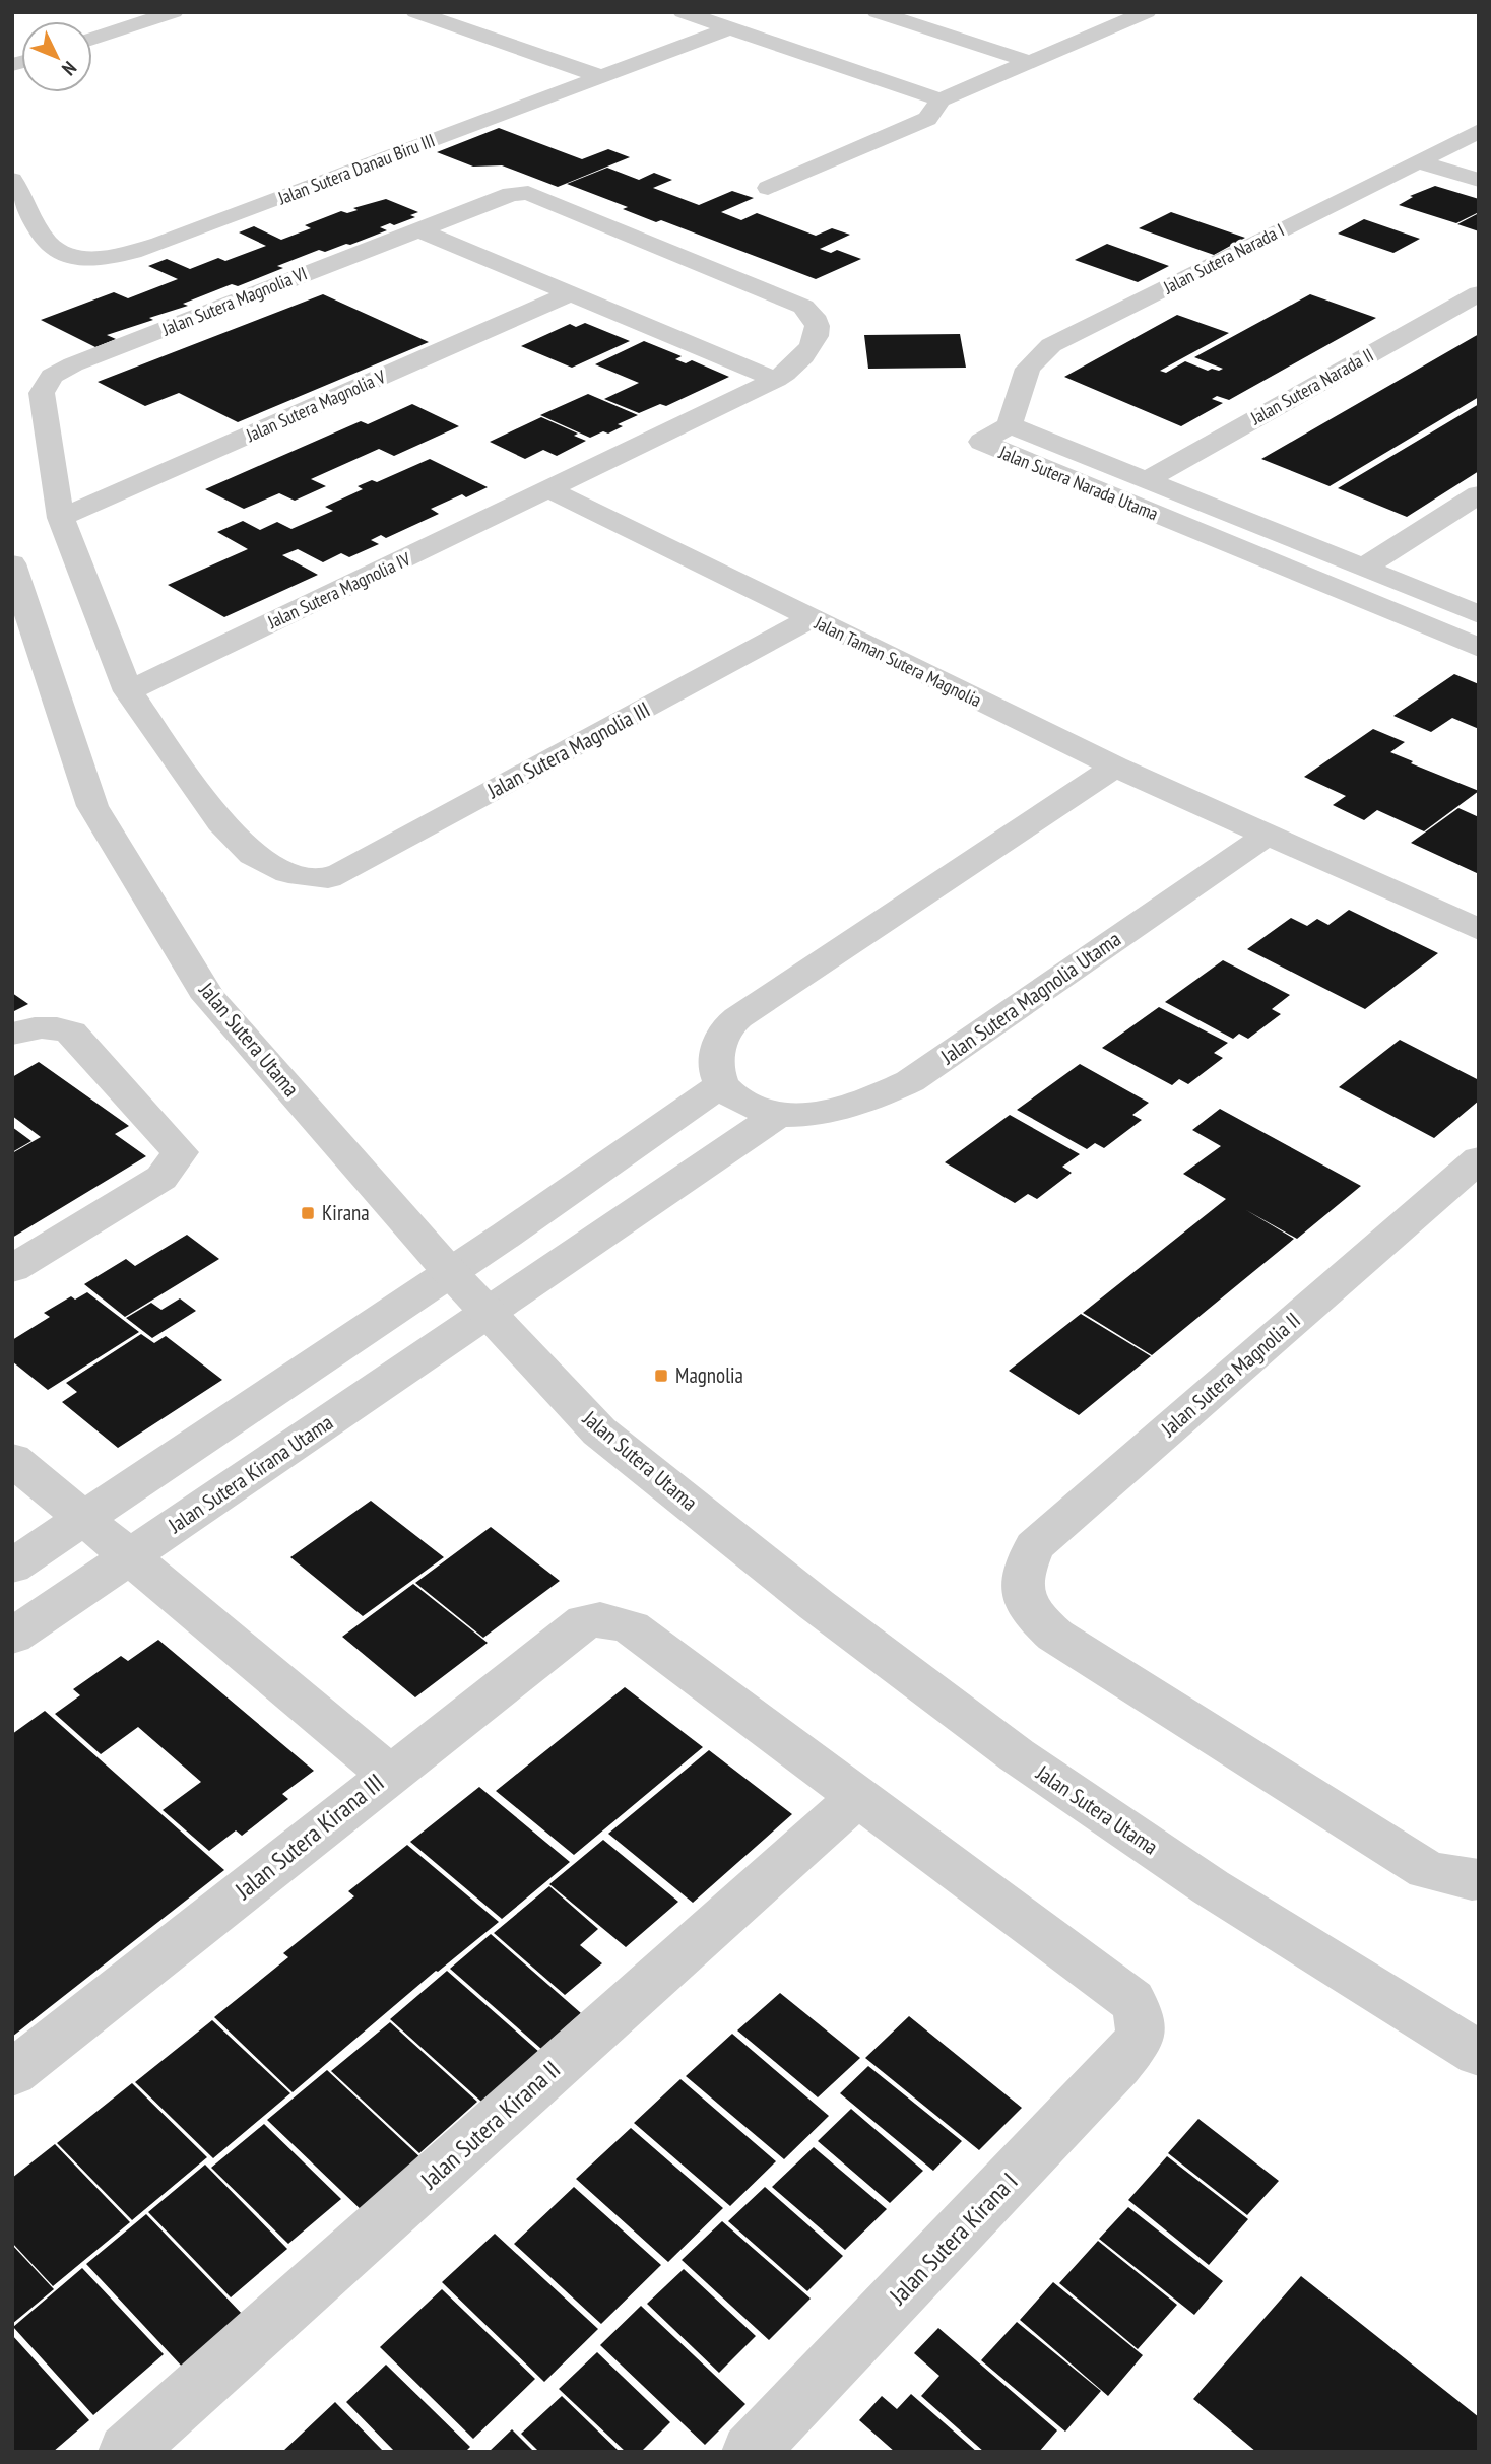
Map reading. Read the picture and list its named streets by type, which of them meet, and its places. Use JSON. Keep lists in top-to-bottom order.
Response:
{
  "streets": {
    "street": [
      "Jalan Sutera Danau Biru III",
      "Jalan Sutera Narada I",
      "Jalan Sutera Magnolia VI",
      "Jalan Sutera Narada II",
      "Jalan Sutera Magnolia V",
      "Jalan Sutera Narada Utama",
      "Jalan Sutera Magnolia IV",
      "Jalan Taman Sutera Magnolia",
      "Jalan Sutera Magnolia III",
      "Jalan Sutera Magnolia Utama",
      "Jalan Sutera Utama",
      "Jalan Sutera Magnolia II",
      "Jalan Sutera Kirana Utama",
      "Jalan Sutera Kirana III",
      "Jalan Sutera Kirana II",
      "Jalan Sutera Kirana I"
    ]
  },
  "crossings": [
    ["Jalan Sutera Narada I", "Jalan Sutera Narada Utama"],
    ["Jalan Sutera Magnolia VI", "Jalan Sutera Magnolia V"],
    ["Jalan Sutera Narada II", "Jalan Sutera Narada Utama"],
    ["Jalan Sutera Magnolia IV", "Jalan Taman Sutera Magnolia"],
    ["Jalan Sutera Magnolia IV", "Jalan Sutera Magnolia III"],
    ["Jalan Taman Sutera Magnolia", "Jalan Sutera Magnolia III"],
    ["Jalan Taman Sutera Magnolia", "Jalan Sutera Magnolia Utama"],
    ["Jalan Sutera Utama", "Jalan Sutera Kirana Utama"],
    ["Jalan Sutera Kirana III", "Jalan Sutera Kirana II"],
    ["Jalan Sutera Kirana III", "Jalan Sutera Kirana I"],
    ["Jalan Sutera Kirana II", "Jalan Sutera Kirana I"]
  ],
  "places": {
    "transit": ["Kirana", "Magnolia"]
  },
  "north": "bottom right"
}
